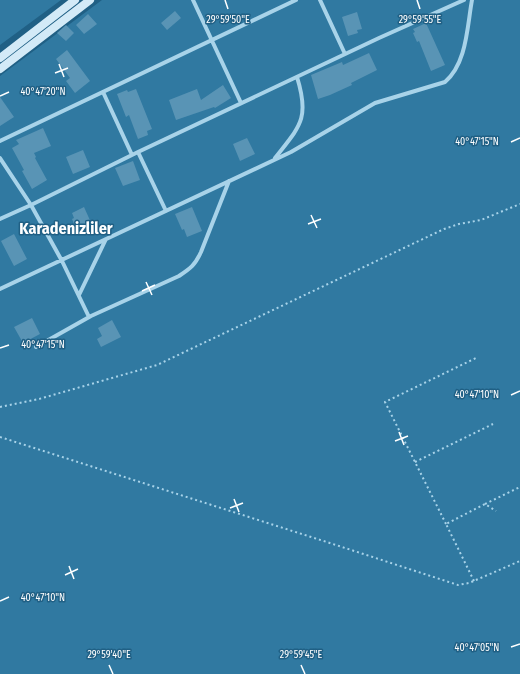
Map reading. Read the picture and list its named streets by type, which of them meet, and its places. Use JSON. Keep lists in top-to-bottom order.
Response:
{
  "districts": ["Karadenizliler"],
  "coordinates": [
    "29°59'50\"E",
    "29°59'55\"E",
    "40°47'20\"N",
    "40°47'15\"N",
    "40°47'10\"N",
    "40°47'05\"N",
    "29°59'40\"E",
    "29°59'45\"E"
  ]
}
